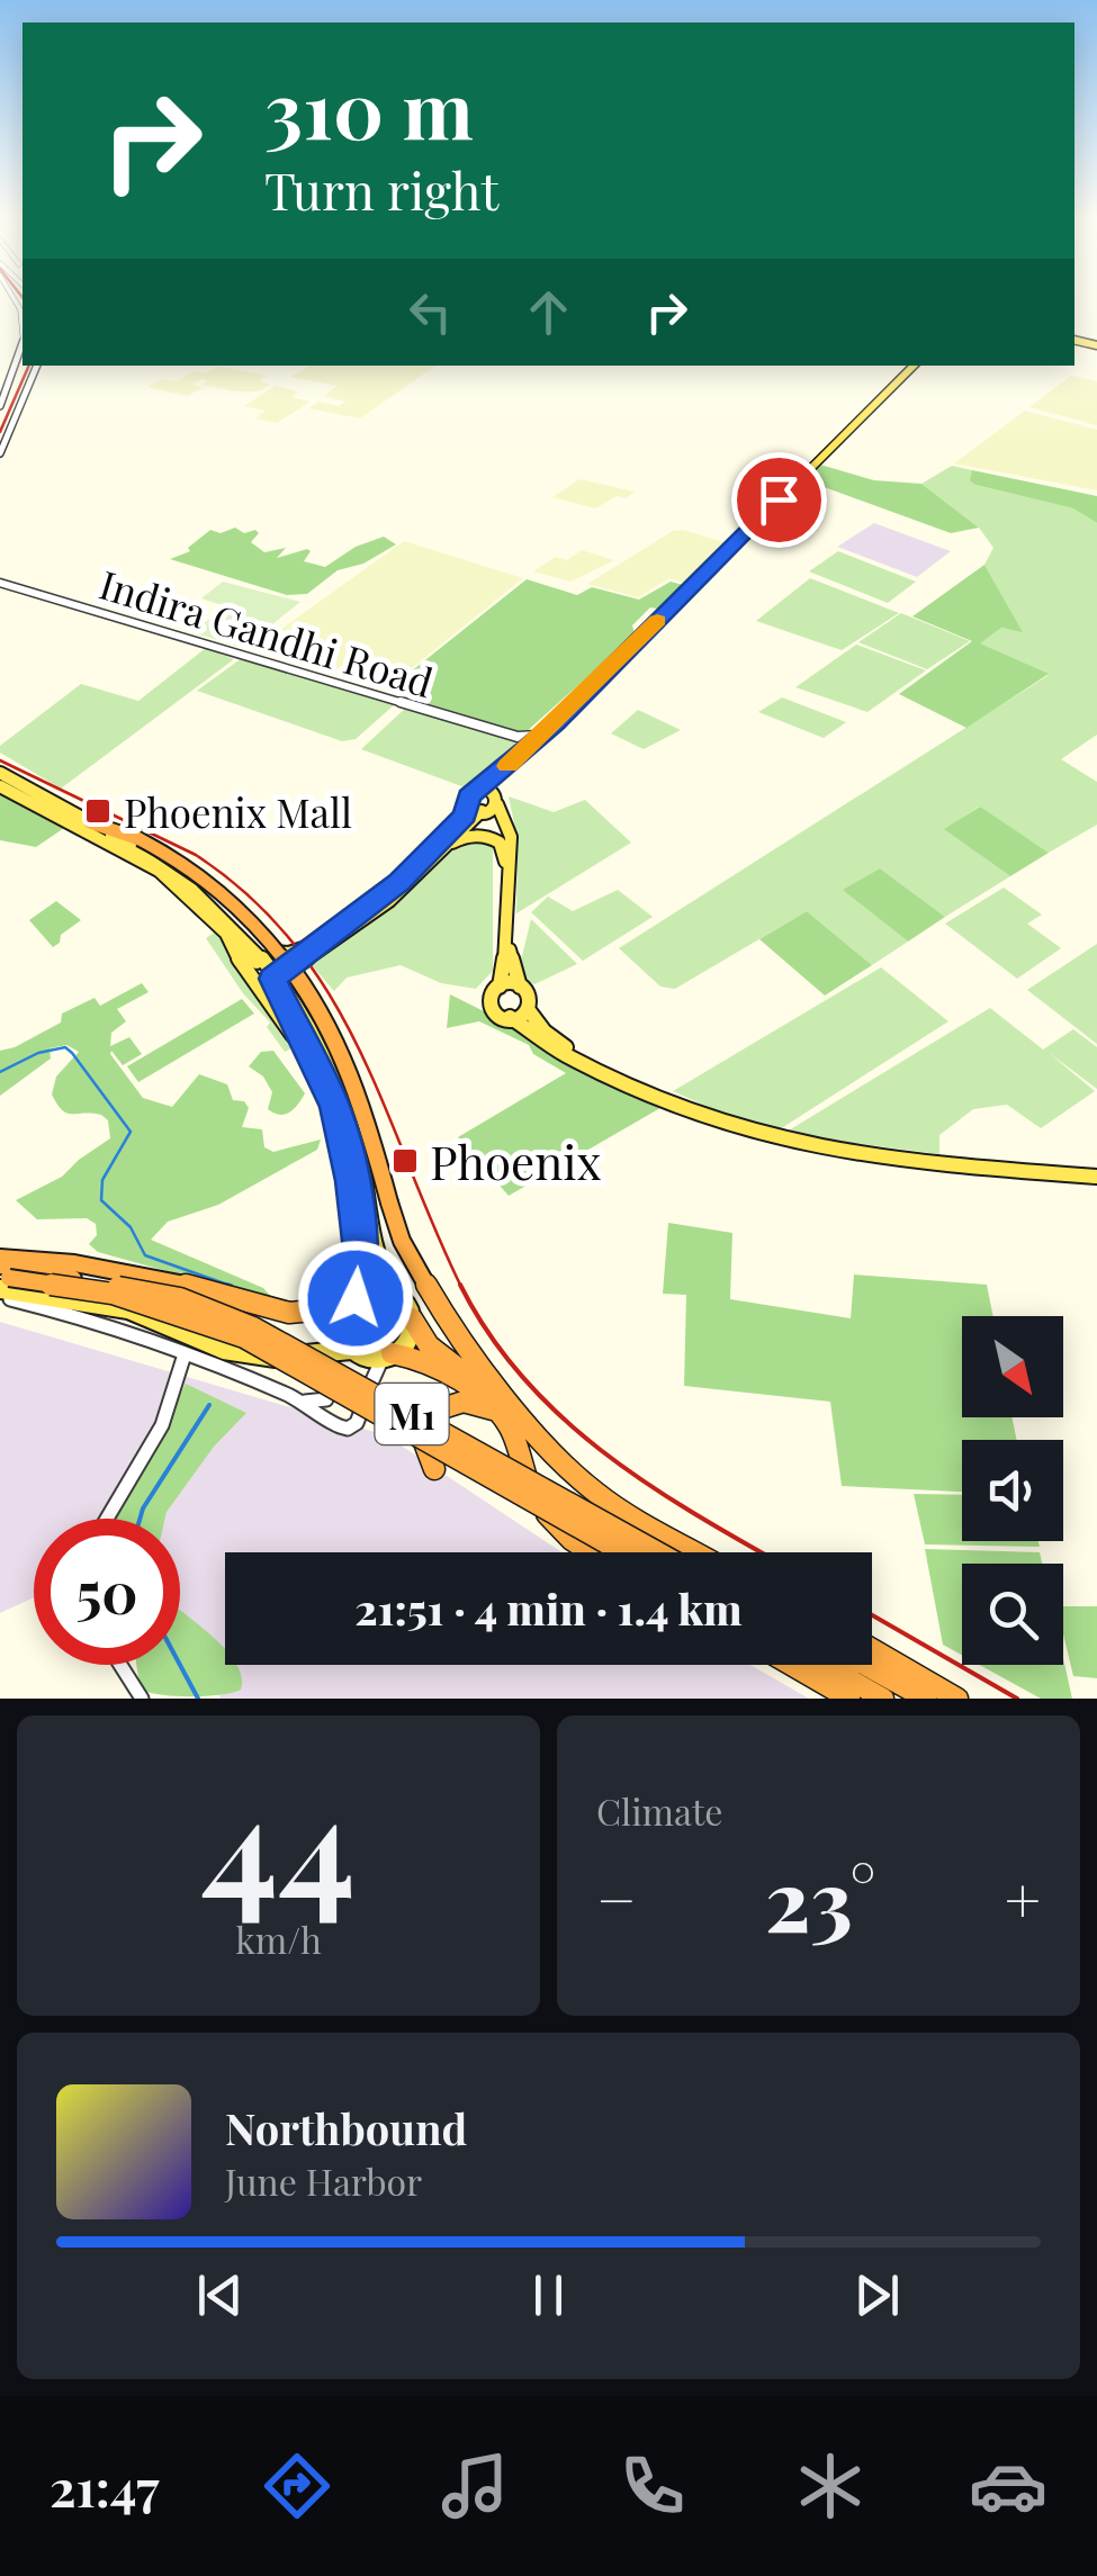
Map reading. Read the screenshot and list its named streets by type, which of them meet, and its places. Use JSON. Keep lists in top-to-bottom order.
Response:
{
  "streets": {
    "highway": ["M1"],
    "street": ["Indira Gandhi Road"]
  },
  "places": {
    "transit": ["Phoenix Mall", "Phoenix"]
  },
  "north": "bottom right",
  "page": {
    "turn": ["310 m", "Turn right"],
    "limit": "50",
    "trip": "21:51 · 4 min · 1.4 km",
    "tile": [
      ["44", "km/h"],
      "Climate"
    ],
    "heat": ["−", "23°", "+"],
    "song": ["Northbound", "June Harbor"],
    "tabs": "21:47"
  }
}
